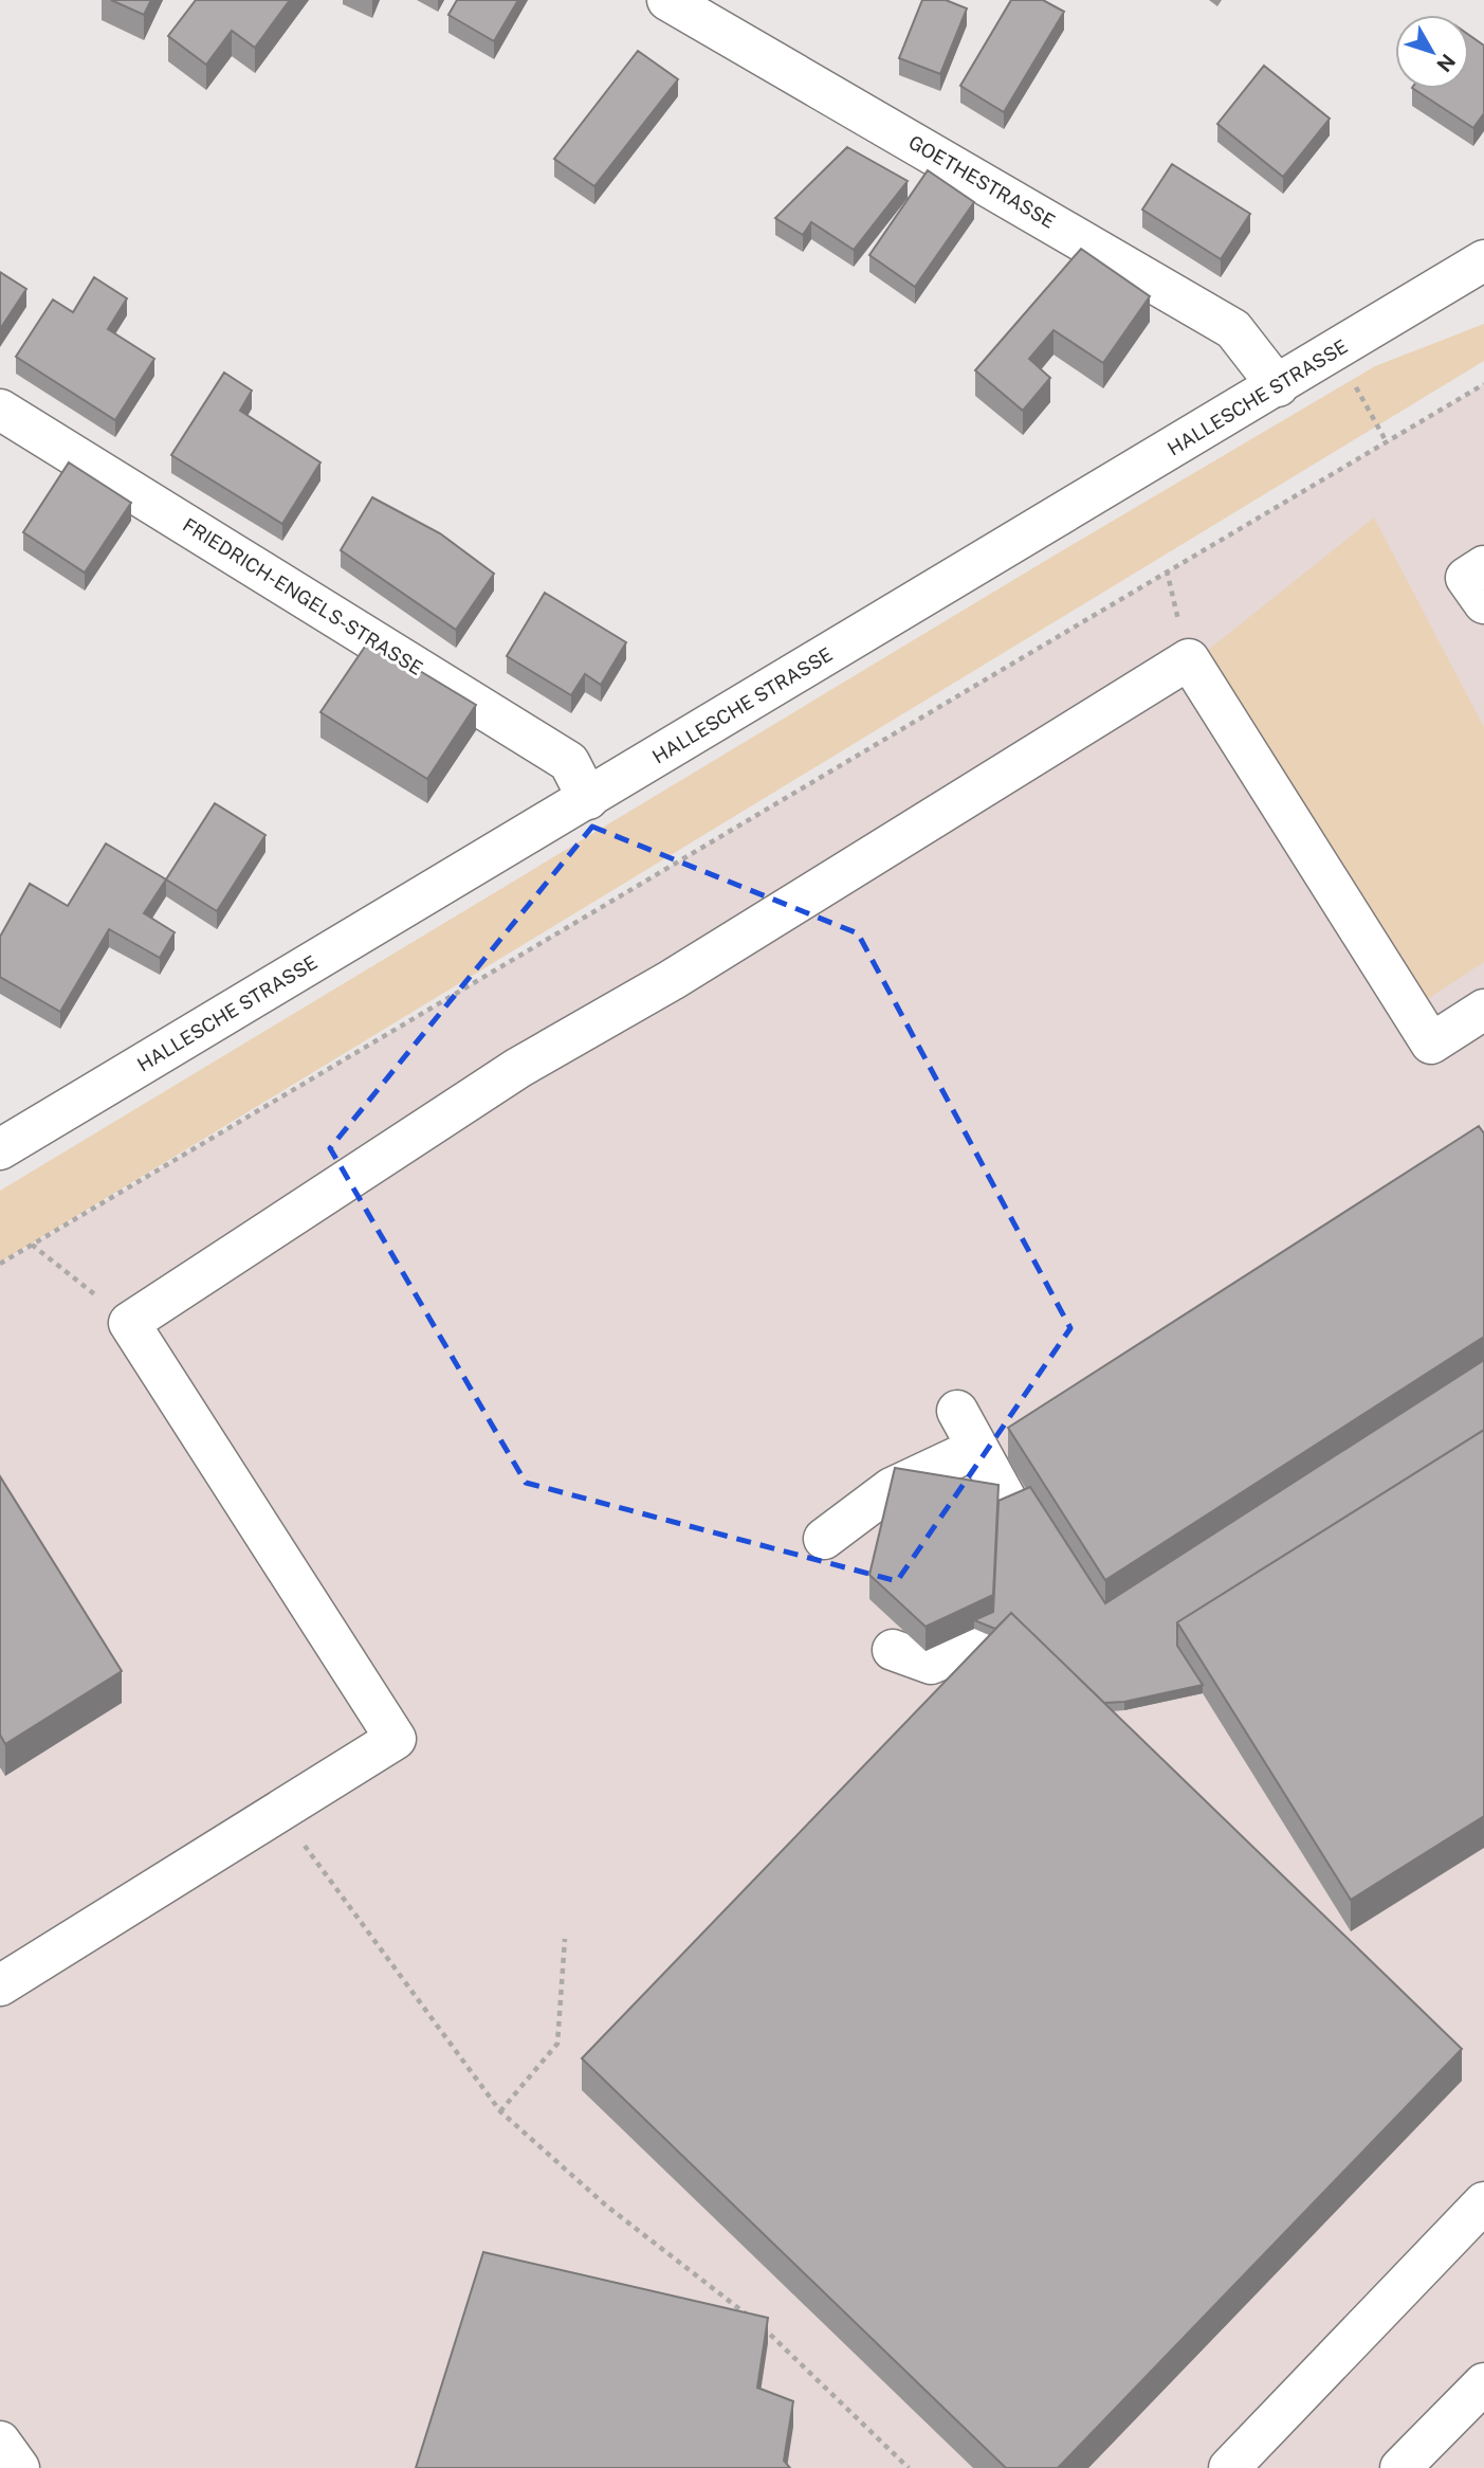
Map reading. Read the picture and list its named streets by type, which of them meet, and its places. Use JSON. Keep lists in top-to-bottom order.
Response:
{
  "streets": {
    "street": ["GOETHESTRASSE", "HALLESCHE STRASSE", "FRIEDRICH-ENGELS-STRASSE"]
  },
  "crossings": [
    ["GOETHESTRASSE", "HALLESCHE STRASSE"],
    ["HALLESCHE STRASSE", "FRIEDRICH-ENGELS-STRASSE"]
  ],
  "north": "bottom right"
}
